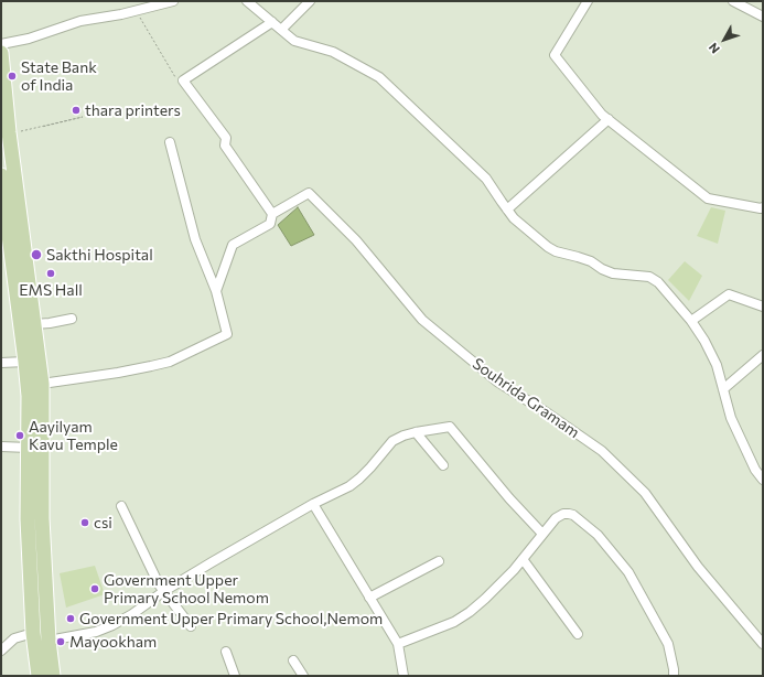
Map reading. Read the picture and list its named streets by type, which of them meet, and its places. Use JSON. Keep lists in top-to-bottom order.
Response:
{
  "streets": {
    "street": ["Souhrida Gramam"]
  },
  "places": [
    "State Bank of India",
    "thara printers",
    "Sakthi Hospital",
    "EMS Hall",
    "Aayilyam Kavu Temple",
    "csi",
    "Government Upper Primary School Nemom",
    "Government Upper Primary School,Nemom",
    "Mayookham"
  ],
  "north": "bottom left"
}
